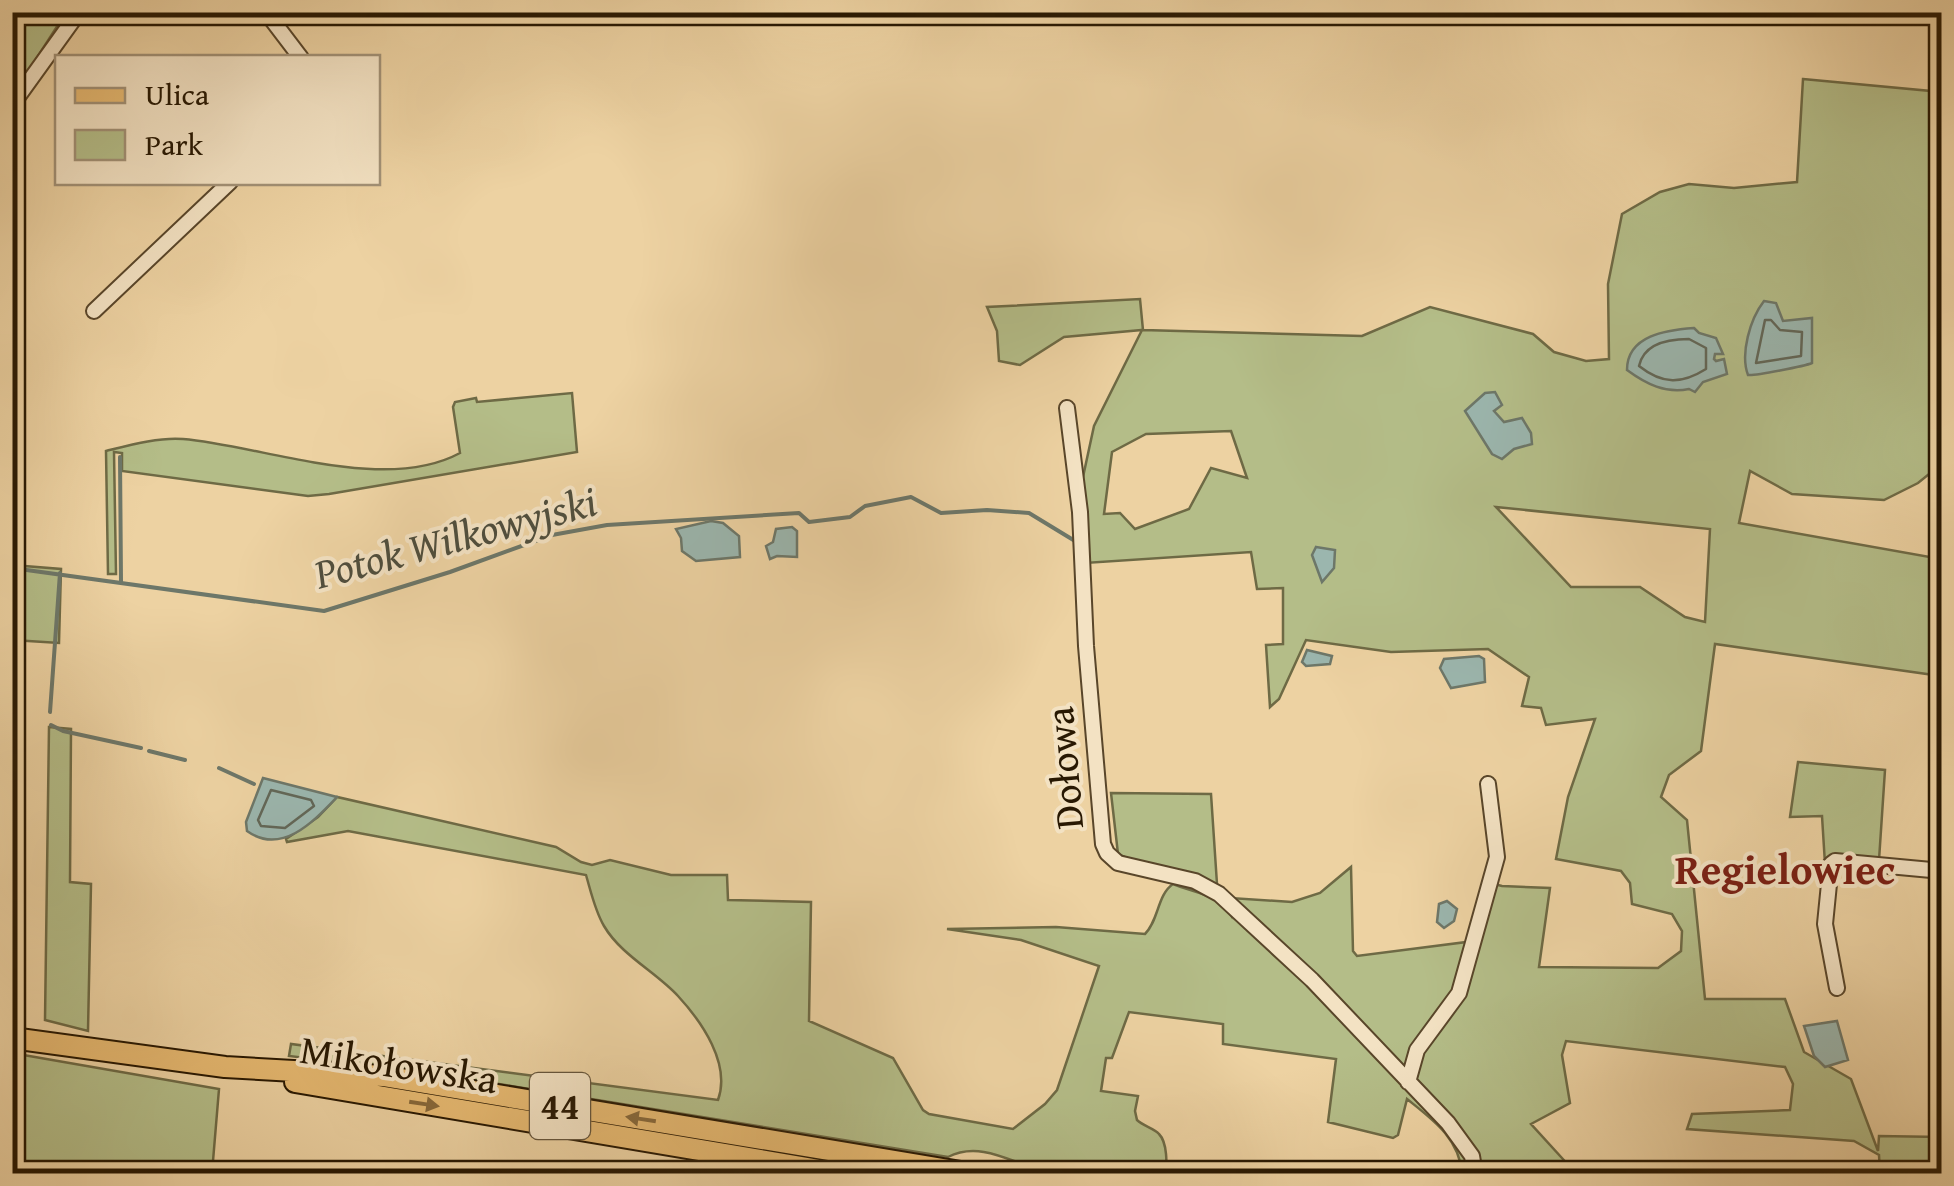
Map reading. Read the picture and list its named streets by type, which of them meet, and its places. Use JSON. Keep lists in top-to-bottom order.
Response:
{
  "streets": {
    "main road": ["Mikołowska", "44"],
    "street": ["Dołowa"]
  },
  "crossings": [
    ["Mikołowska", "44"]
  ],
  "districts": ["Regielowiec"],
  "water": ["Potok Wilkowyjski"],
  "legend": ["Ulica", "Park"]
}
